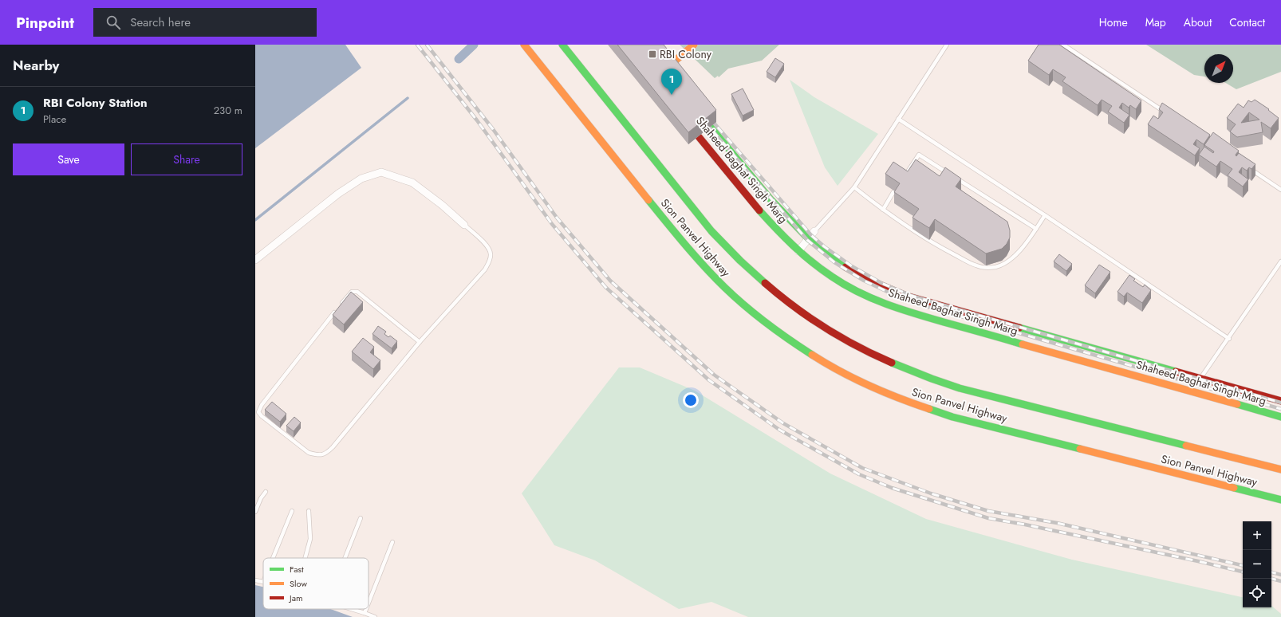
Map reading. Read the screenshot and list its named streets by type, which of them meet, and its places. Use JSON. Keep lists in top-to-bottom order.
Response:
{
  "streets": {
    "main road": ["Shaheed Baghat Singh Marg", "Sion Panvel Highway"]
  },
  "places": {
    "transit": ["RBI Colony"]
  },
  "legend": ["Fast", "Slow", "Jam"],
  "north": "top right",
  "page": {
    "header": "Pinpoint",
    "search": "Search here",
    "nav": [
      "Home",
      "Map",
      "About",
      "Contact"
    ],
    "heading": "Nearby",
    "pins": "1",
    "list": [
      {
        "mark": "1",
        "name": "RBI Colony Station",
        "note": "Place",
        "value": "230 m"
      }
    ],
    "buttons": ["Save", "Share"],
    "map_buttons": ["+", "−"]
  }
}
